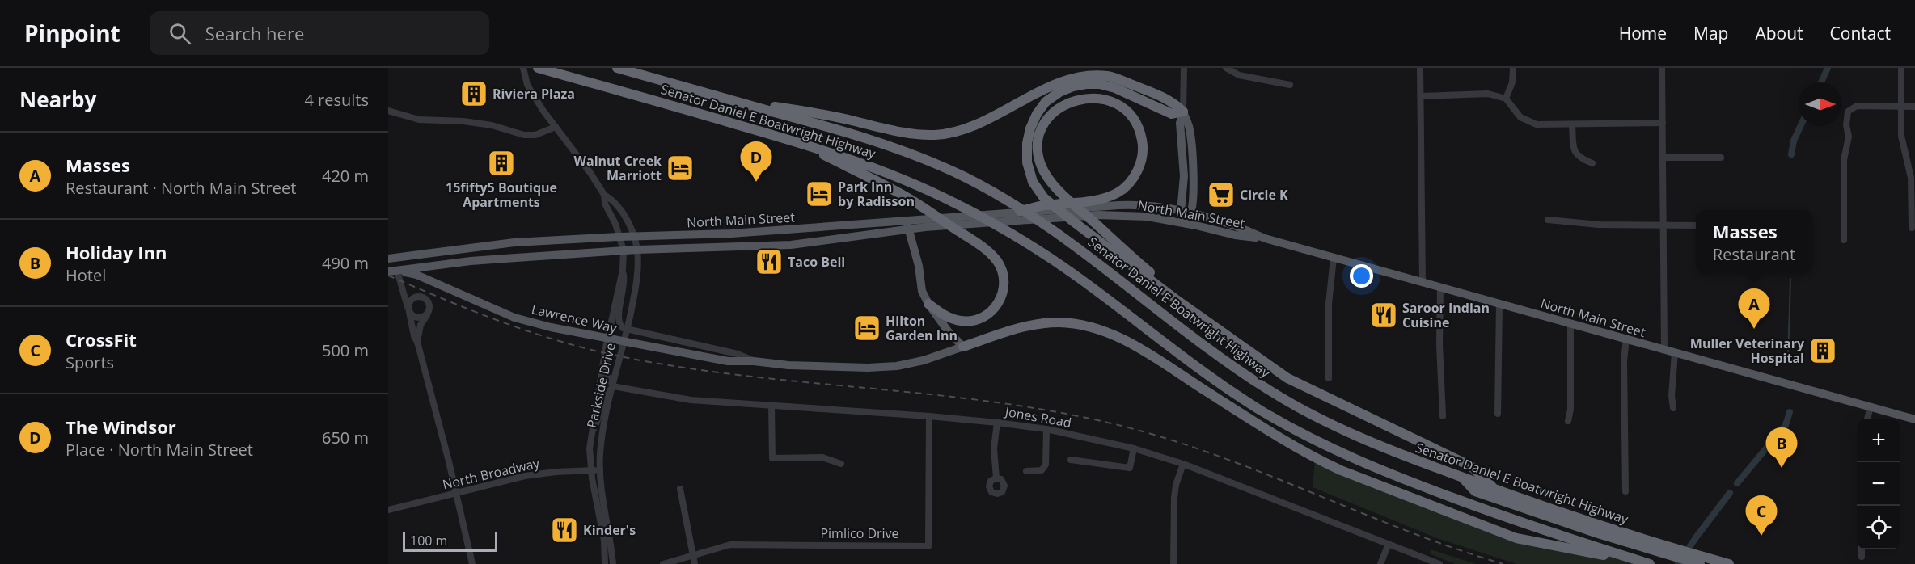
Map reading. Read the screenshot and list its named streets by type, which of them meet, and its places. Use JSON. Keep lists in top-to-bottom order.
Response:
{
  "streets": {
    "highway": ["Senator Daniel E Boatwright Highway"],
    "main road": ["North Main Street", "Lawrence Way"],
    "street": [
      "Parkside Drive",
      "Jones Road",
      "North Broadway",
      "Pimlico Drive"
    ]
  },
  "crossings": [
    ["North Main Street", "Lawrence Way"],
    ["North Main Street", "Parkside Drive"],
    ["Lawrence Way", "Parkside Drive"],
    ["Parkside Drive", "Jones Road"],
    ["Parkside Drive", "North Broadway"],
    ["Jones Road", "Pimlico Drive"]
  ],
  "places": {
    "building": ["Riviera Plaza", "15fifty5 Boutique Apartments", "Muller Veterinary Hospital"],
    "hotel": ["Walnut Creek Marriott", "Park Inn by Radisson", "Hilton Garden Inn"],
    "supermarket": ["Circle K"],
    "restaurant": ["Taco Bell", "Saroor Indian Cuisine", "Kinder's"]
  },
  "scale_bar": "100 m",
  "north": "right",
  "page": {
    "header": "Pinpoint",
    "search": "Search here",
    "nav": [
      "Home",
      "Map",
      "About",
      "Contact"
    ],
    "heading": ["Nearby", "4 results"],
    "list": [
      {
        "mark": "A",
        "name": "Masses",
        "note": "Restaurant · North Main Street",
        "value": "420 m"
      },
      {
        "mark": "B",
        "name": "Holiday Inn",
        "note": "Hotel",
        "value": "490 m"
      },
      {
        "mark": "C",
        "name": "CrossFit",
        "note": "Sports",
        "value": "500 m"
      },
      {
        "mark": "D",
        "name": "The Windsor",
        "note": "Place · North Main Street",
        "value": "650 m"
      }
    ],
    "pins": [
      "D",
      "A",
      "B",
      "C"
    ],
    "popup": ["Masses", "Restaurant"],
    "map_buttons": ["+", "−"],
    "scale": "100 m"
  }
}
